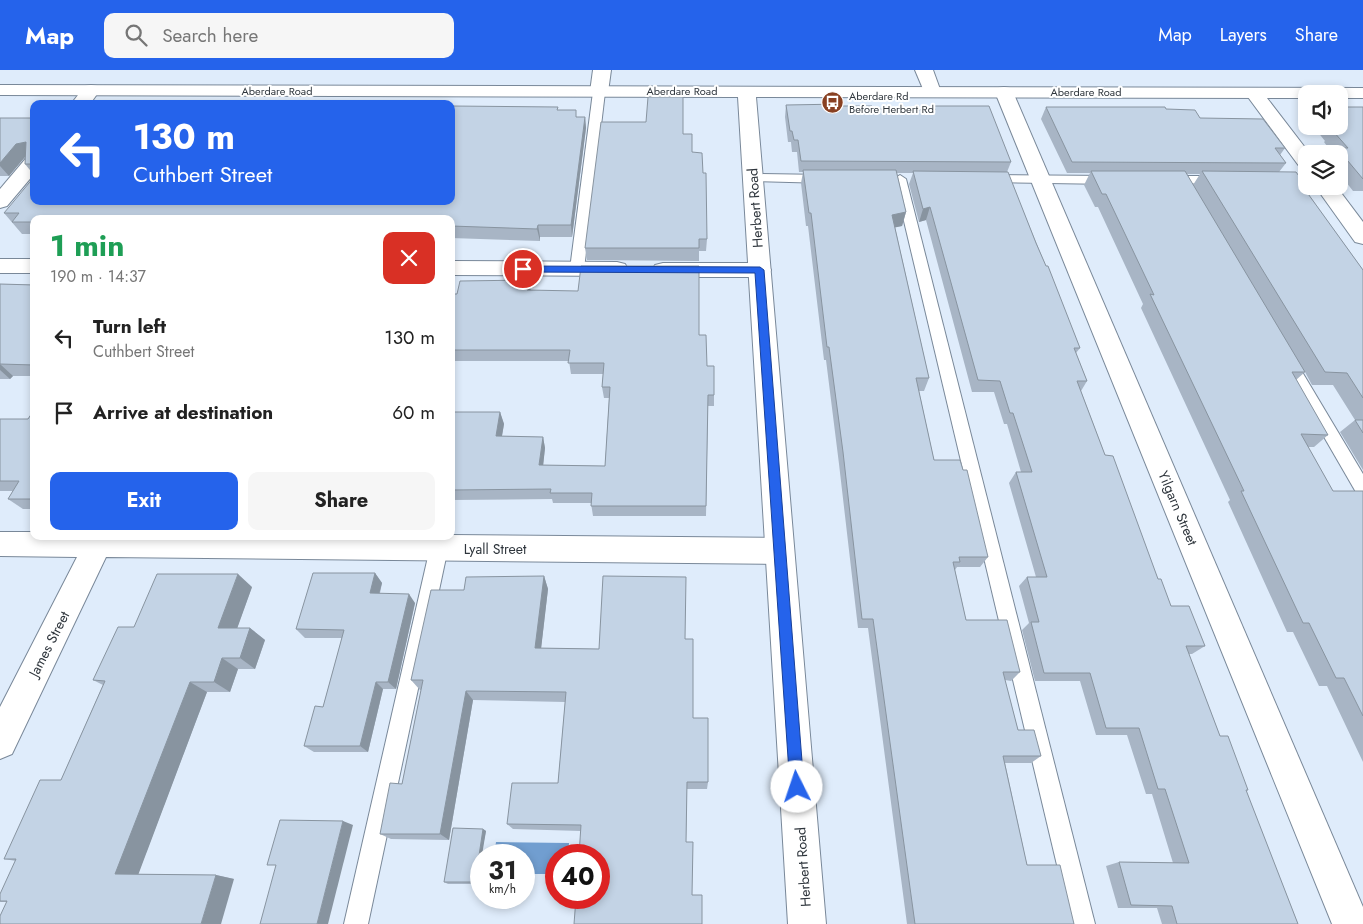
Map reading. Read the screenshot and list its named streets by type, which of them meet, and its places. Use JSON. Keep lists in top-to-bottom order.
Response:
{
  "streets": {
    "street": [
      "Aberdare Road",
      "Herbert Road",
      "Yilgarn Street",
      "Lyall Street",
      "James Street"
    ]
  },
  "crossings": [
    ["Aberdare Road", "Herbert Road"],
    ["Aberdare Road", "Yilgarn Street"],
    ["Herbert Road", "Lyall Street"],
    ["Lyall Street", "James Street"]
  ],
  "places": {
    "bus stop": ["Aberdare Rd Before Herbert Rd"]
  },
  "page": {
    "header": "Map",
    "search": "Search here",
    "nav": ["Map", "Layers", "Share"],
    "turn": ["130 m", "Cuthbert Street"],
    "heading": ["1 min", "190 m · 14:37"],
    "list": [
      {
        "name": "Turn left",
        "note": "Cuthbert Street",
        "value": "130 m"
      },
      {
        "name": "Arrive at destination",
        "value": "60 m"
      }
    ],
    "buttons": ["Exit", "Share"],
    "speed": "31 km/h",
    "limit": "40"
  }
}
